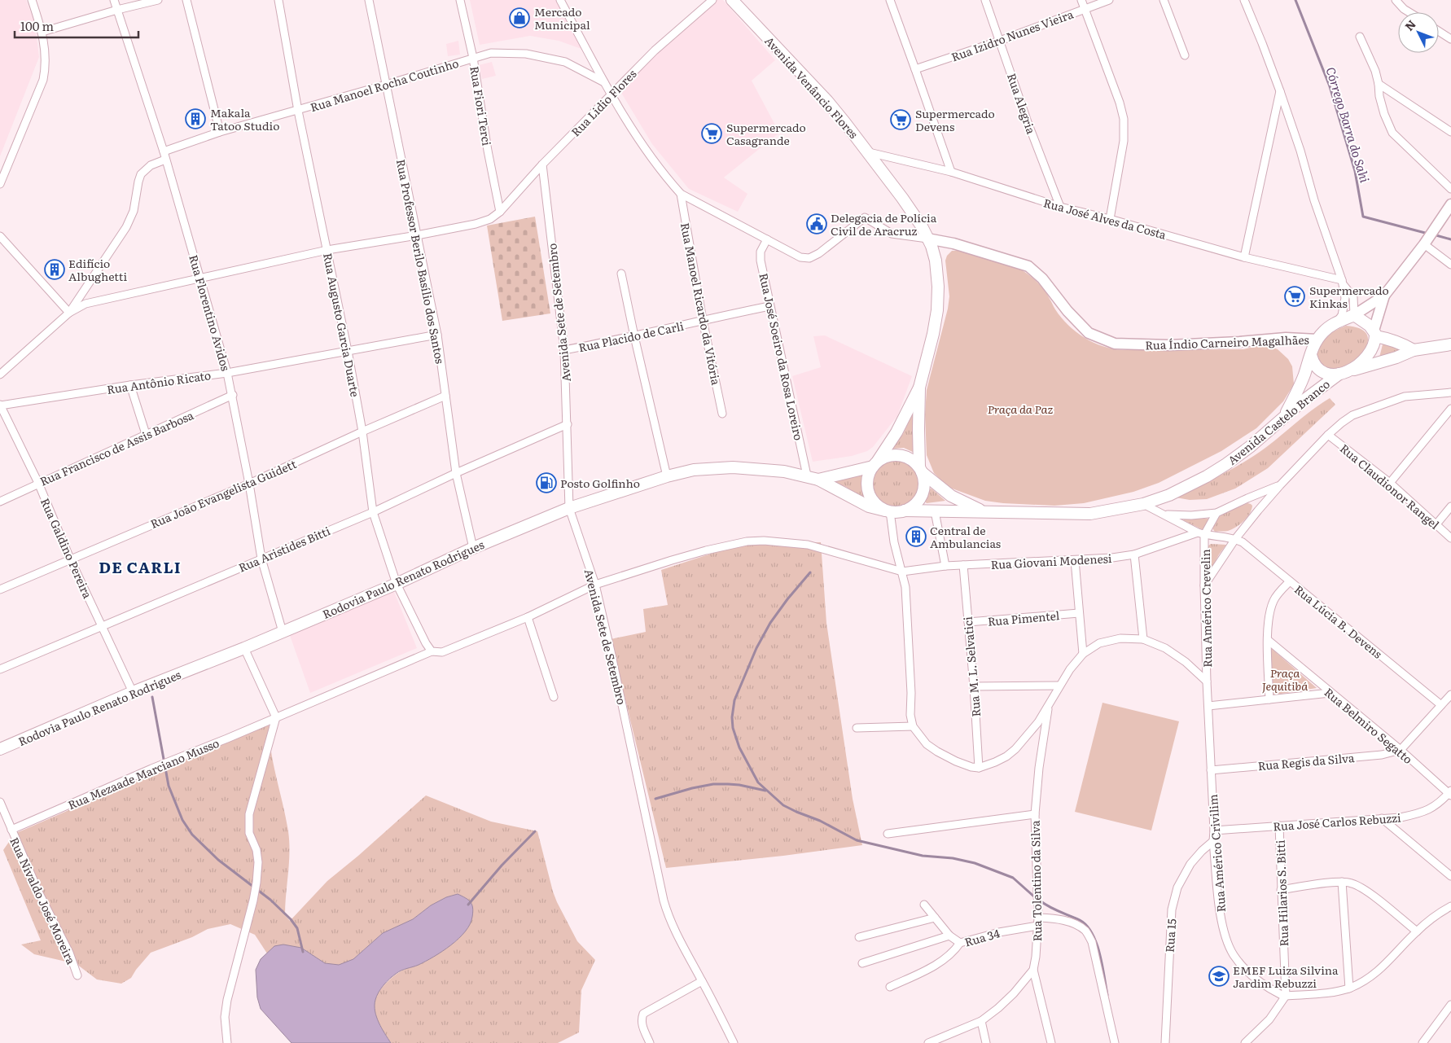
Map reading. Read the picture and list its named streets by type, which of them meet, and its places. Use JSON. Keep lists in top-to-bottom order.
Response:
{
  "streets": {
    "main road": ["Avenida Venâncio Flores", "Avenida Castelo Branco", "Rodovia Paulo Renato Rodrigues"],
    "street": [
      "Rua Izidro Nunes Vieira",
      "Rua Manoel Rocha Coutinho",
      "Rua Lidio Flores",
      "Rua Alegria",
      "Rua Fiori Terci",
      "Rua José Alves da Costa",
      "Rua Professor Berilo Basílio dos Santos",
      "Rua Manoel Ricardo da Vitória",
      "Rua Florentino Avidos",
      "Avenida Sete de Setembro",
      "Rua Augusto Garcia Duarte",
      "Rua Placido de Carli",
      "Rua Índio Carneiro Magalhães",
      "Rua José Soeiro da Rosa Loreiro",
      "Rua Antônio Ricato",
      "Rua Francisco de Assis Barbosa",
      "Rua Claudionor Rangel",
      "Rua João Evangelista Guidett",
      "Rua Galdino Pereira",
      "Rua Aristides Bitti",
      "Rua Giovani Modenesi",
      "Rua Américo Crevelin",
      "Rua Pimentel",
      "Rua Lúcia B. Devens",
      "Rua M. L. Selvatici",
      "Rua Belmiro Segatto",
      "Rua Regis da Silva",
      "Rua Mezaade Marciano Musso",
      "Rua José Carlos Rebuzzi",
      "Rua Américo Crivilim",
      "Rua Tolentino da Silva",
      "Rua Hilarios S. Bitti",
      "Rua Nivaldo José Moreira",
      "Rua 15",
      "Rua 34"
    ]
  },
  "crossings": [
    ["Rua Izidro Nunes Vieira", "Rua Alegria"],
    ["Rua Manoel Rocha Coutinho", "Rua Fiori Terci"],
    ["Rua Manoel Rocha Coutinho", "Rua Professor Berilo Basílio dos Santos"],
    ["Rua Manoel Rocha Coutinho", "Rua Florentino Avidos"],
    ["Rua Manoel Rocha Coutinho", "Rua Augusto Garcia Duarte"],
    ["Avenida Venâncio Flores", "Rua José Alves da Costa"],
    ["Avenida Venâncio Flores", "Rua Índio Carneiro Magalhães"],
    ["Rua Lidio Flores", "Rua Fiori Terci"],
    ["Rua Lidio Flores", "Rua Professor Berilo Basílio dos Santos"],
    ["Rua Lidio Flores", "Rua Florentino Avidos"],
    ["Rua Lidio Flores", "Avenida Sete de Setembro"],
    ["Rua Lidio Flores", "Rua Augusto Garcia Duarte"],
    ["Rua Alegria", "Rua José Alves da Costa"],
    ["Rua Professor Berilo Basílio dos Santos", "Rua Antônio Ricato"],
    ["Rua Professor Berilo Basílio dos Santos", "Rua João Evangelista Guidett"],
    ["Rua Professor Berilo Basílio dos Santos", "Rua Aristides Bitti"],
    ["Rua Professor Berilo Basílio dos Santos", "Rodovia Paulo Renato Rodrigues"],
    ["Rua Manoel Ricardo da Vitória", "Rua Placido de Carli"],
    ["Rua Florentino Avidos", "Rua Antônio Ricato"],
    ["Rua Florentino Avidos", "Rua Francisco de Assis Barbosa"],
    ["Rua Florentino Avidos", "Rua João Evangelista Guidett"],
    ["Rua Florentino Avidos", "Rua Aristides Bitti"],
    ["Rua Florentino Avidos", "Rodovia Paulo Renato Rodrigues"],
    ["Avenida Sete de Setembro", "Rua Placido de Carli"],
    ["Avenida Sete de Setembro", "Rua Aristides Bitti"],
    ["Avenida Sete de Setembro", "Rodovia Paulo Renato Rodrigues"],
    ["Avenida Sete de Setembro", "Rua Mezaade Marciano Musso"],
    ["Rua Augusto Garcia Duarte", "Rua Antônio Ricato"],
    ["Rua Augusto Garcia Duarte", "Rua João Evangelista Guidett"],
    ["Rua Augusto Garcia Duarte", "Rua Aristides Bitti"],
    ["Rua Augusto Garcia Duarte", "Rodovia Paulo Renato Rodrigues"],
    ["Rua Augusto Garcia Duarte", "Rua Mezaade Marciano Musso"],
    ["Rua Placido de Carli", "Rua José Soeiro da Rosa Loreiro"],
    ["Rua Índio Carneiro Magalhães", "Avenida Castelo Branco"],
    ["Rua José Soeiro da Rosa Loreiro", "Rodovia Paulo Renato Rodrigues"],
    ["Rua Antônio Ricato", "Rua Galdino Pereira"],
    ["Avenida Castelo Branco", "Rodovia Paulo Renato Rodrigues"],
    ["Rua Francisco de Assis Barbosa", "Rua Galdino Pereira"],
    ["Rua João Evangelista Guidett", "Rua Galdino Pereira"],
    ["Rua Galdino Pereira", "Rua Aristides Bitti"],
    ["Rua Galdino Pereira", "Rodovia Paulo Renato Rodrigues"],
    ["Rua Giovani Modenesi", "Rua Américo Crevelin"],
    ["Rua Giovani Modenesi", "Rua M. L. Selvatici"],
    ["Rua Giovani Modenesi", "Rua Mezaade Marciano Musso"],
    ["Rua Américo Crevelin", "Rua Américo Crivilim"],
    ["Rua Pimentel", "Rua M. L. Selvatici"],
    ["Rua Belmiro Segatto", "Rua Regis da Silva"],
    ["Rua Belmiro Segatto", "Rua José Carlos Rebuzzi"],
    ["Rua Regis da Silva", "Rua Américo Crivilim"],
    ["Rua Mezaade Marciano Musso", "Rua Nivaldo José Moreira"],
    ["Rua José Carlos Rebuzzi", "Rua Américo Crivilim"],
    ["Rua José Carlos Rebuzzi", "Rua Hilarios S. Bitti"],
    ["Rua Américo Crivilim", "Rua Hilarios S. Bitti"],
    ["Rua Américo Crivilim", "Rua 15"],
    ["Rua Tolentino da Silva", "Rua 34"]
  ],
  "districts": ["DE CARLI"],
  "water": ["Córrego Barra do Sahi"],
  "parks": ["Praça da Paz", "Praça Jequitibá"],
  "places": {
    "shop": ["Mercado Municipal"],
    "building": ["Makala Tatoo Studio", "Edifício Albughetti", "Central de Ambulancias"],
    "supermarket": ["Supermercado Devens", "Supermercado Casagrande", "Supermercado Kinkas"],
    "public building": ["Delegacia de Polícia Civil de Aracruz"],
    "fuel station": ["Posto Golfinho"],
    "school or university": ["EMEF Luiza Silvina Jardim Rebuzzi"]
  },
  "scale_bar": "100 m",
  "north": "top left"
}
